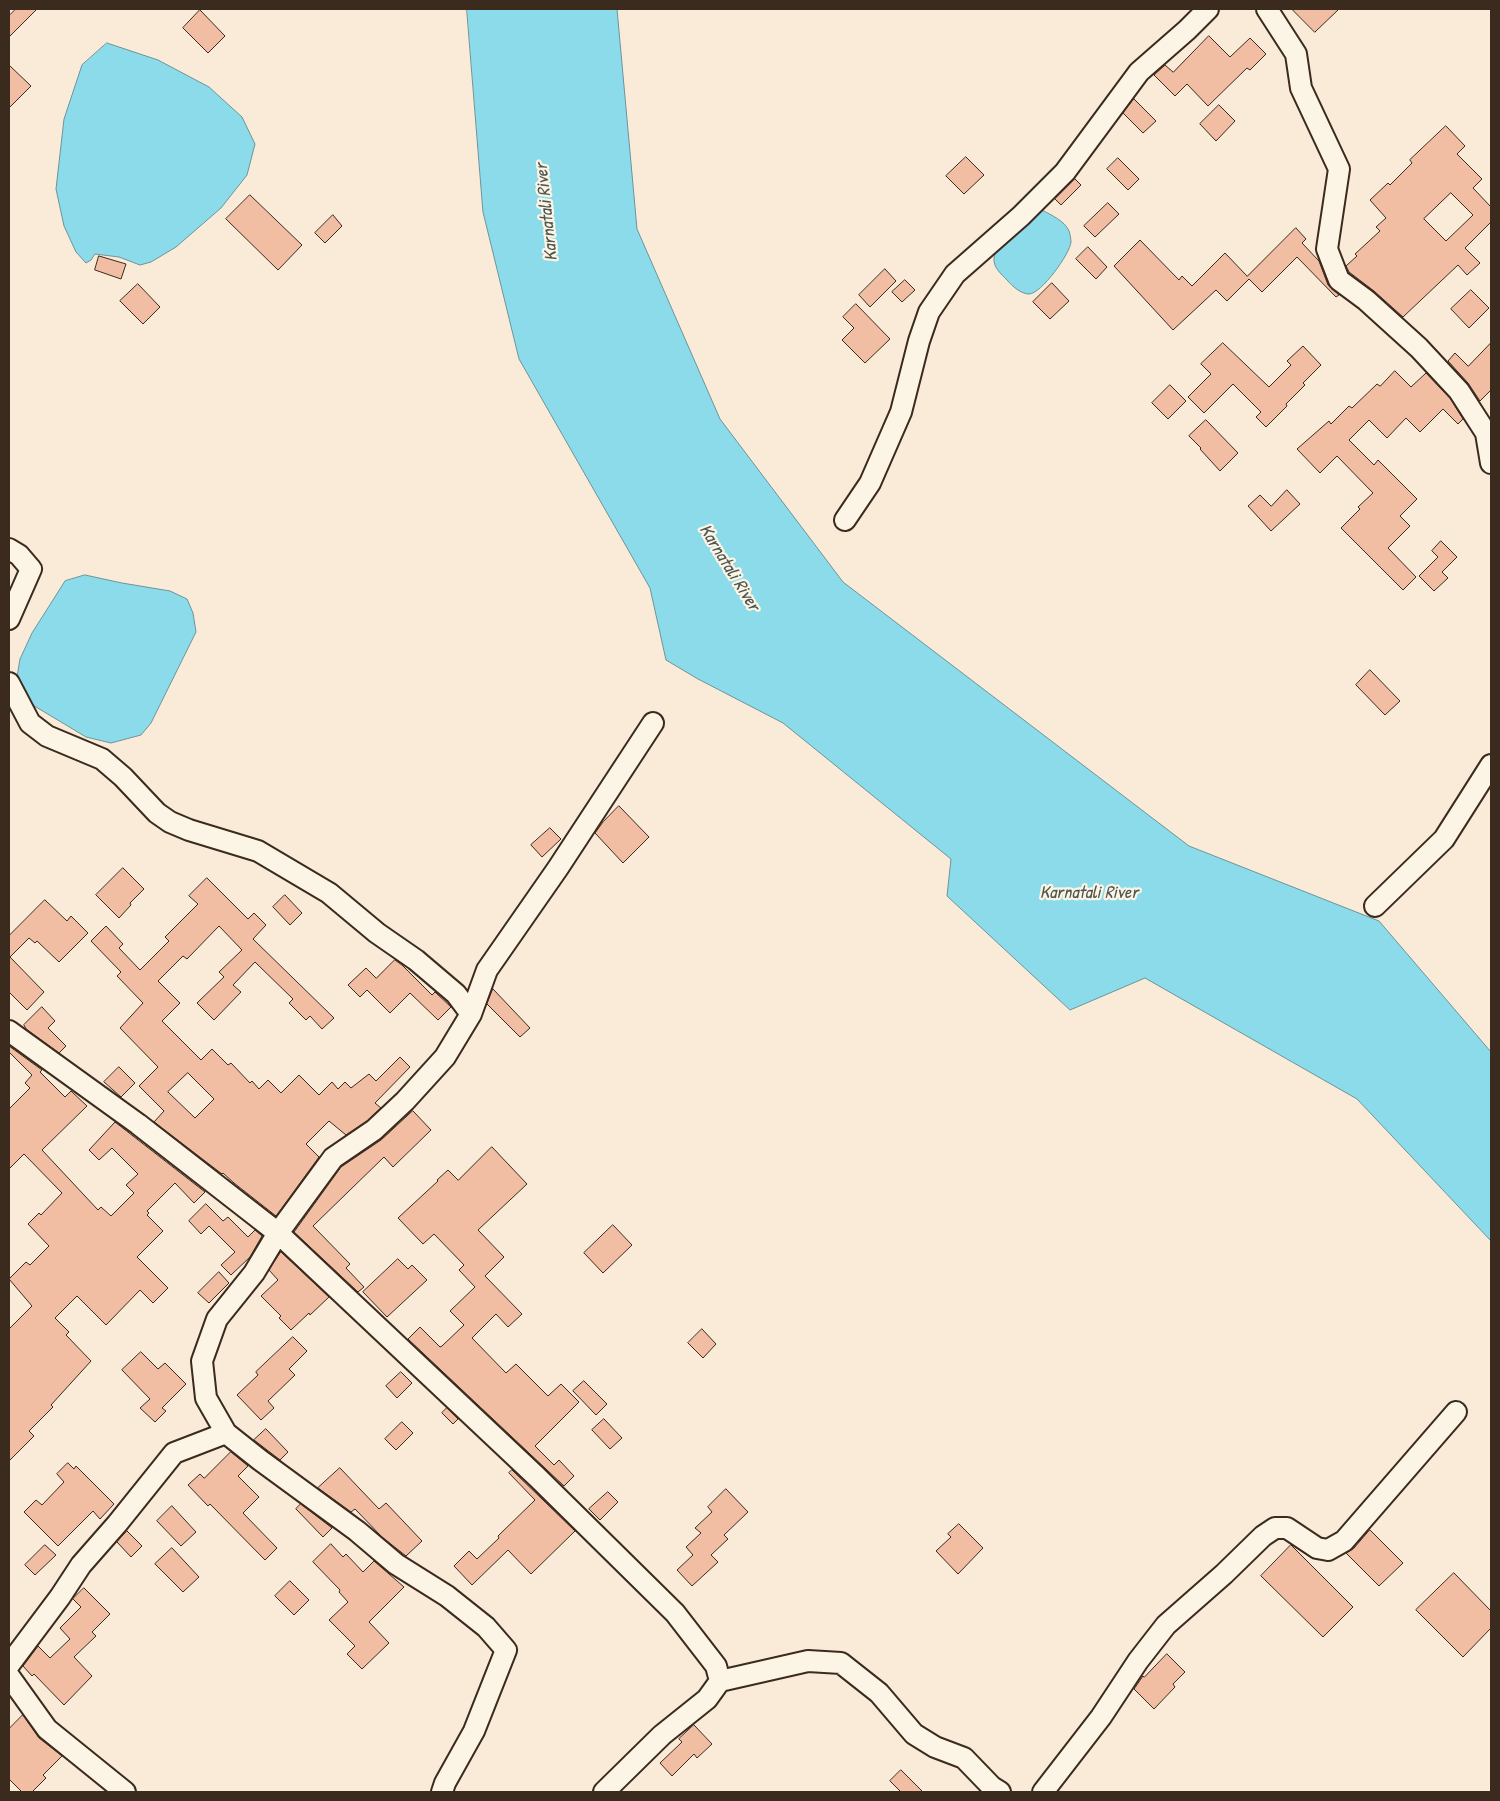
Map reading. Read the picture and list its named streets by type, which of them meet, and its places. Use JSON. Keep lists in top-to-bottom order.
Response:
{
  "water": ["Karnatali River"]
}
